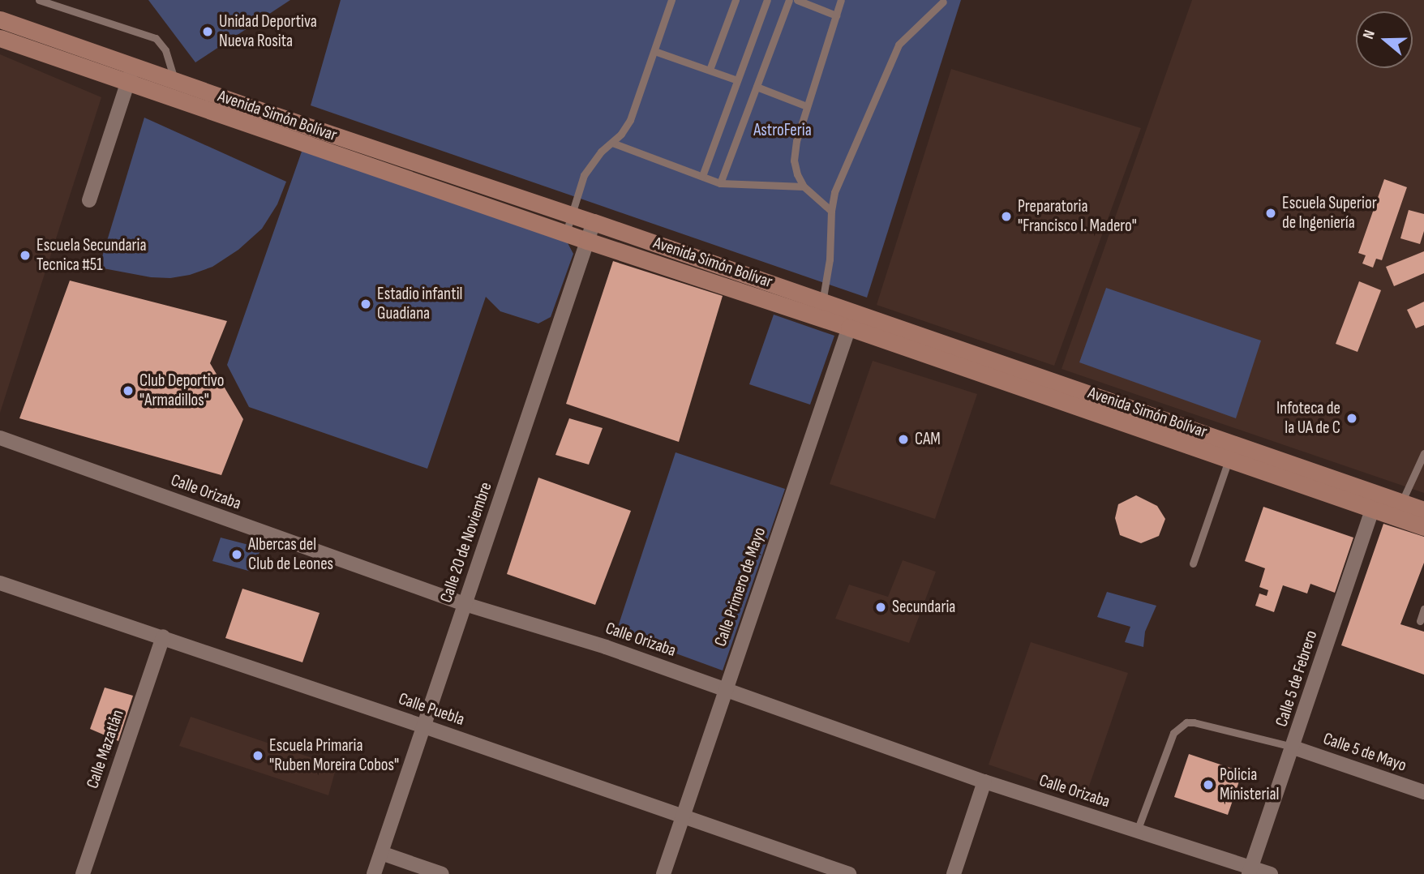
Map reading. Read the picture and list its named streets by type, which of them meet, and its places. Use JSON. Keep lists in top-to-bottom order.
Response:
{
  "streets": {
    "street": [
      "Avenida Simón Bolívar",
      "Calle Orizaba",
      "Calle 20 de Noviembre",
      "Calle Primero de Mayo",
      "Calle 5 de Febrero",
      "Calle Puebla",
      "Calle Mazatlán",
      "Calle 5 de Mayo"
    ]
  },
  "crossings": [
    ["Avenida Simón Bolívar", "Calle 20 de Noviembre"],
    ["Avenida Simón Bolívar", "Calle Primero de Mayo"],
    ["Avenida Simón Bolívar", "Calle 5 de Febrero"],
    ["Calle Orizaba", "Calle 20 de Noviembre"],
    ["Calle Orizaba", "Calle Primero de Mayo"],
    ["Calle Orizaba", "Calle 5 de Febrero"],
    ["Calle 20 de Noviembre", "Calle Puebla"],
    ["Calle Primero de Mayo", "Calle Puebla"],
    ["Calle 5 de Febrero", "Calle 5 de Mayo"],
    ["Calle Puebla", "Calle Mazatlán"]
  ],
  "parks": ["AstroFeria"],
  "places": [
    "Unidad Deportiva Nueva Rosita",
    "Escuela Superior de Ingeniería",
    "Preparatoria \"Francisco I. Madero\"",
    "Escuela Secundaria Tecnica #51",
    "Estadio infantil Guadiana",
    "Club Deportivo \"Armadillos\"",
    "Infoteca de la UA de C",
    "CAM",
    "Albercas del Club de Leones",
    "Secundaria",
    "Escuela Primaria \"Ruben Moreira Cobos\"",
    "Policia Ministerial"
  ],
  "north": "left"
}
